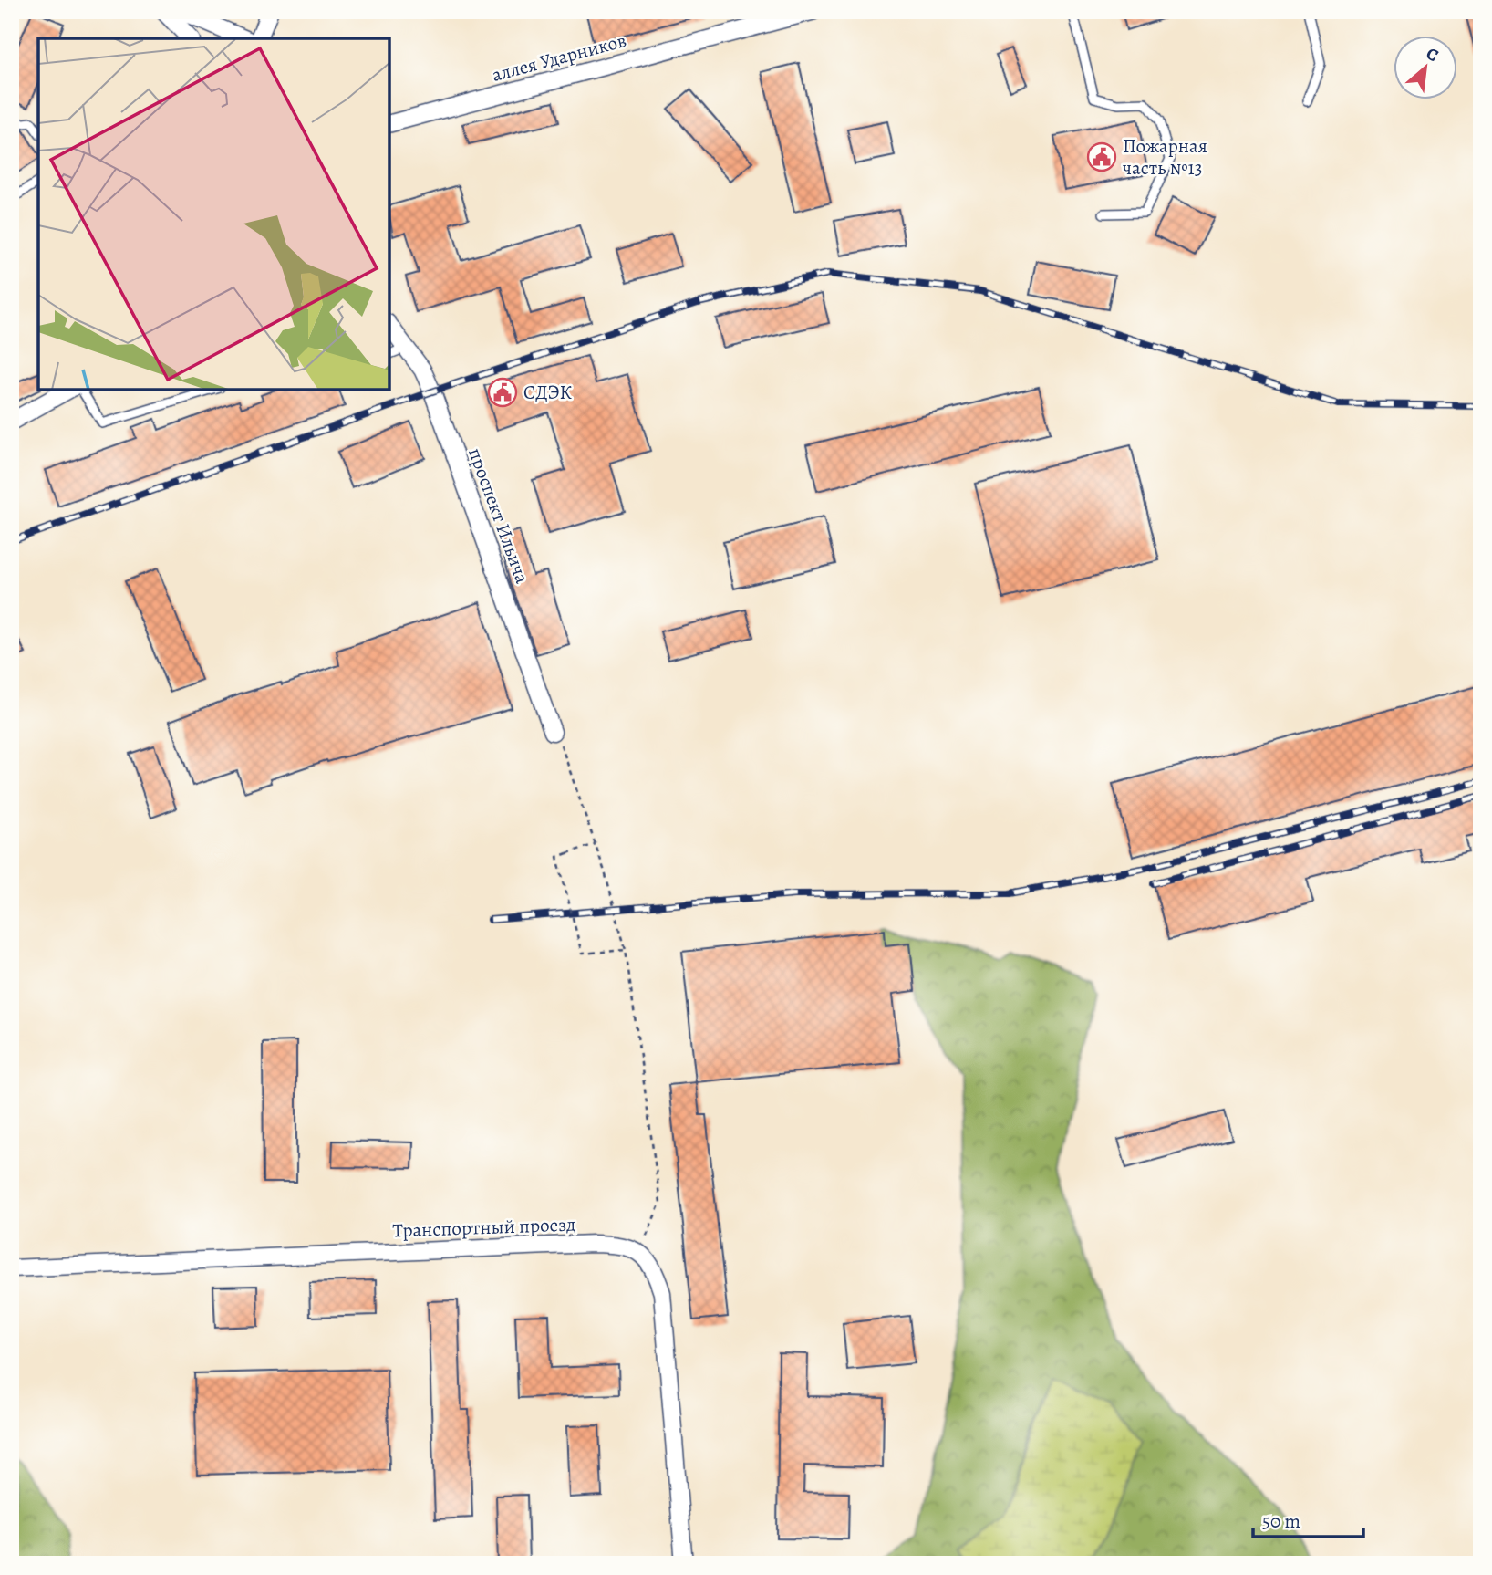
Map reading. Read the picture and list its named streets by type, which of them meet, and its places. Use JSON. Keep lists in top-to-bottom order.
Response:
{
  "streets": {
    "street": ["аллея Ударников", "проспект Ильича", "Транспортный проезд"]
  },
  "places": {
    "public building": ["Пожарная часть №13", "СДЭК"]
  },
  "scale_bar": "50 m",
  "north": "top right"
}
